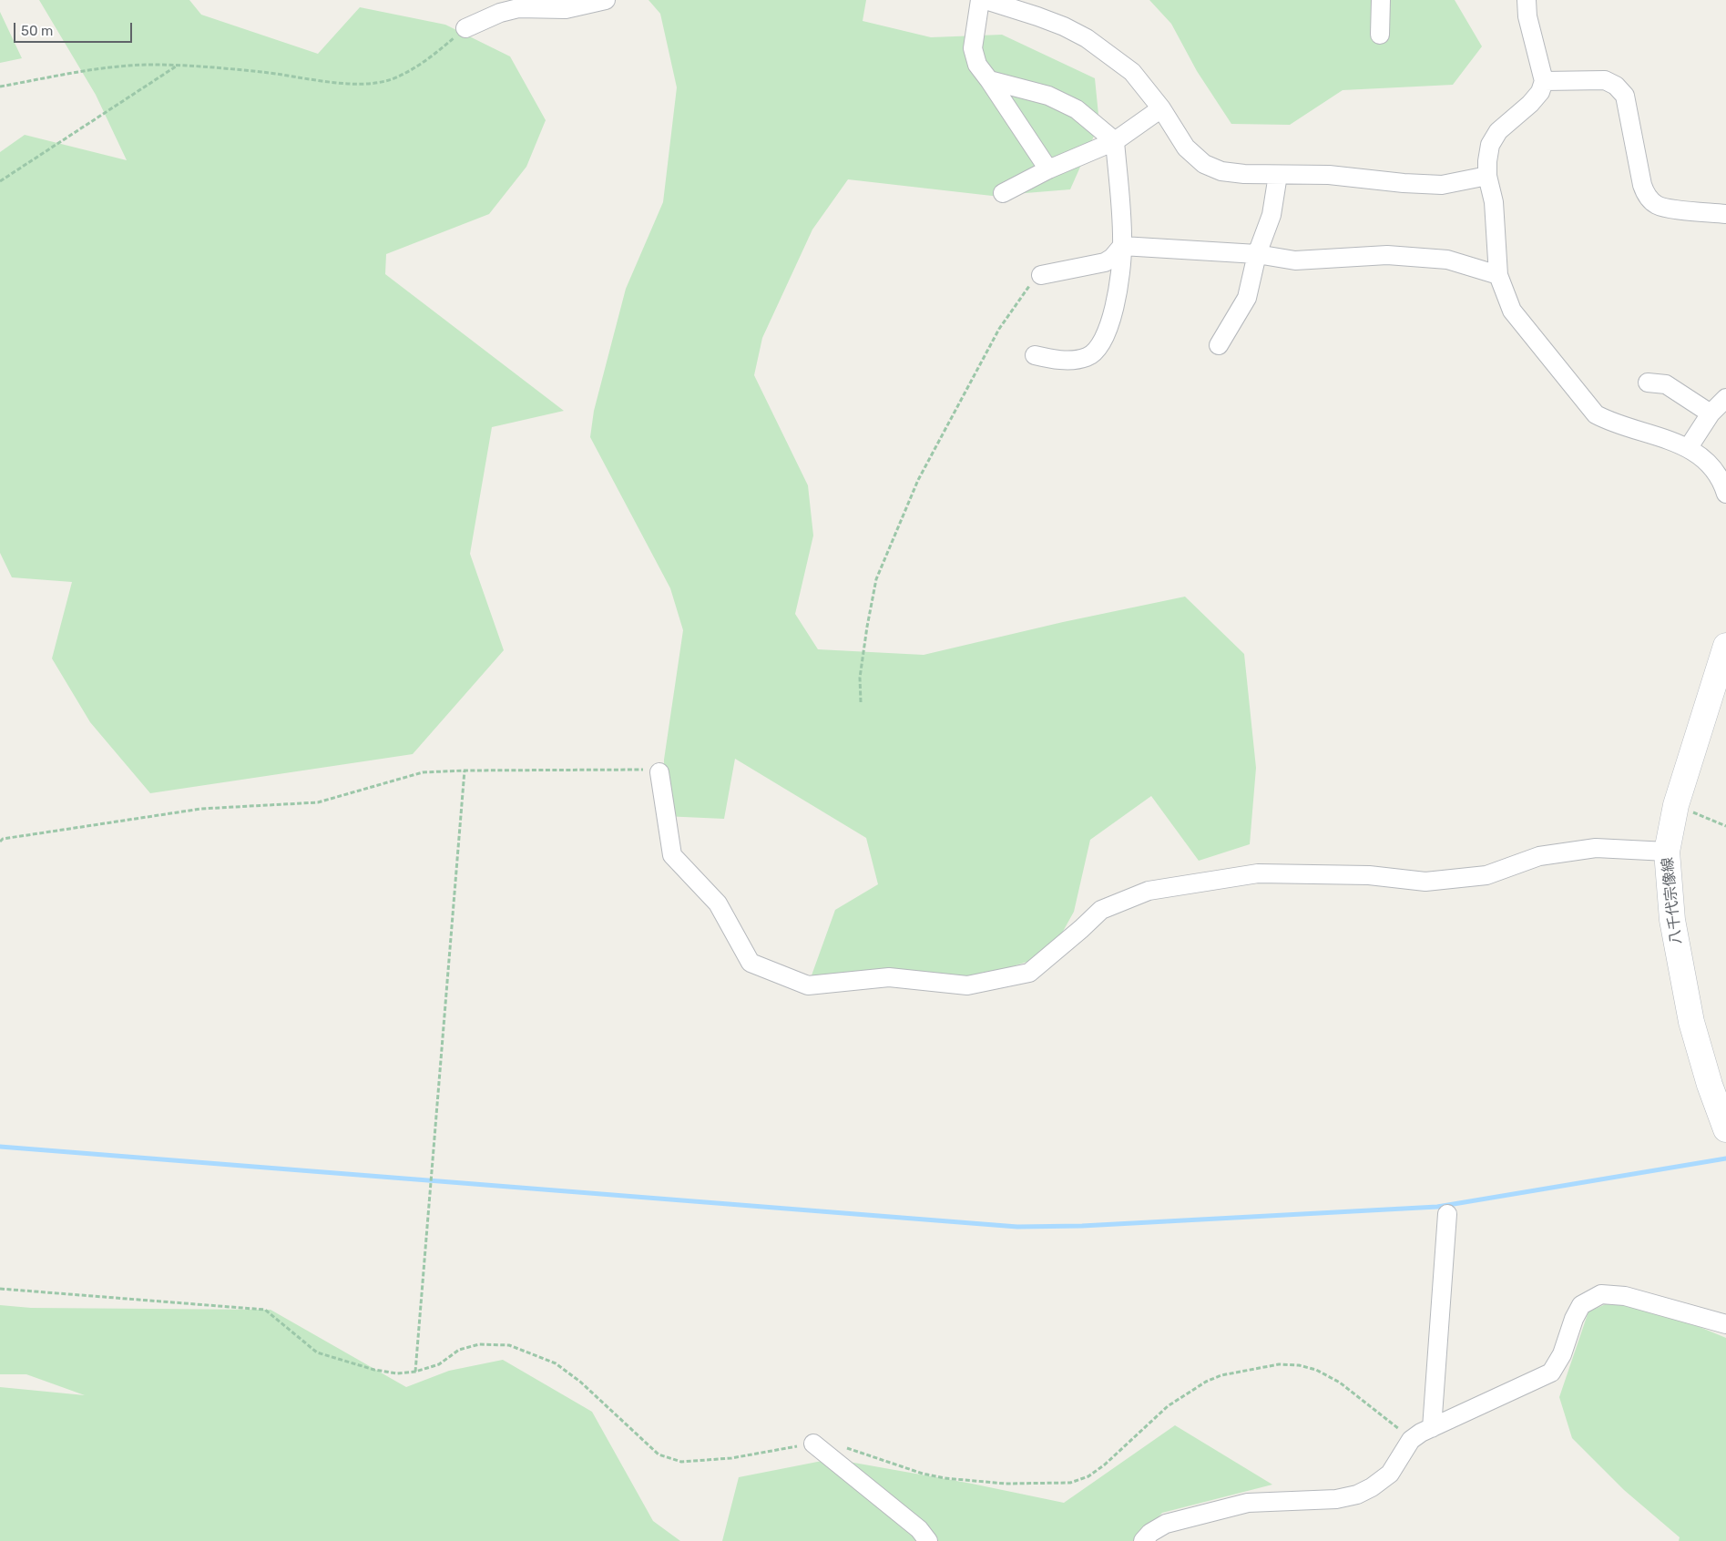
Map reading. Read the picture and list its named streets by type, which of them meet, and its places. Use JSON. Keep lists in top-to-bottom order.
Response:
{
  "streets": {
    "main road": ["八千代宗像線"]
  },
  "scale_bar": "50 m"
}
